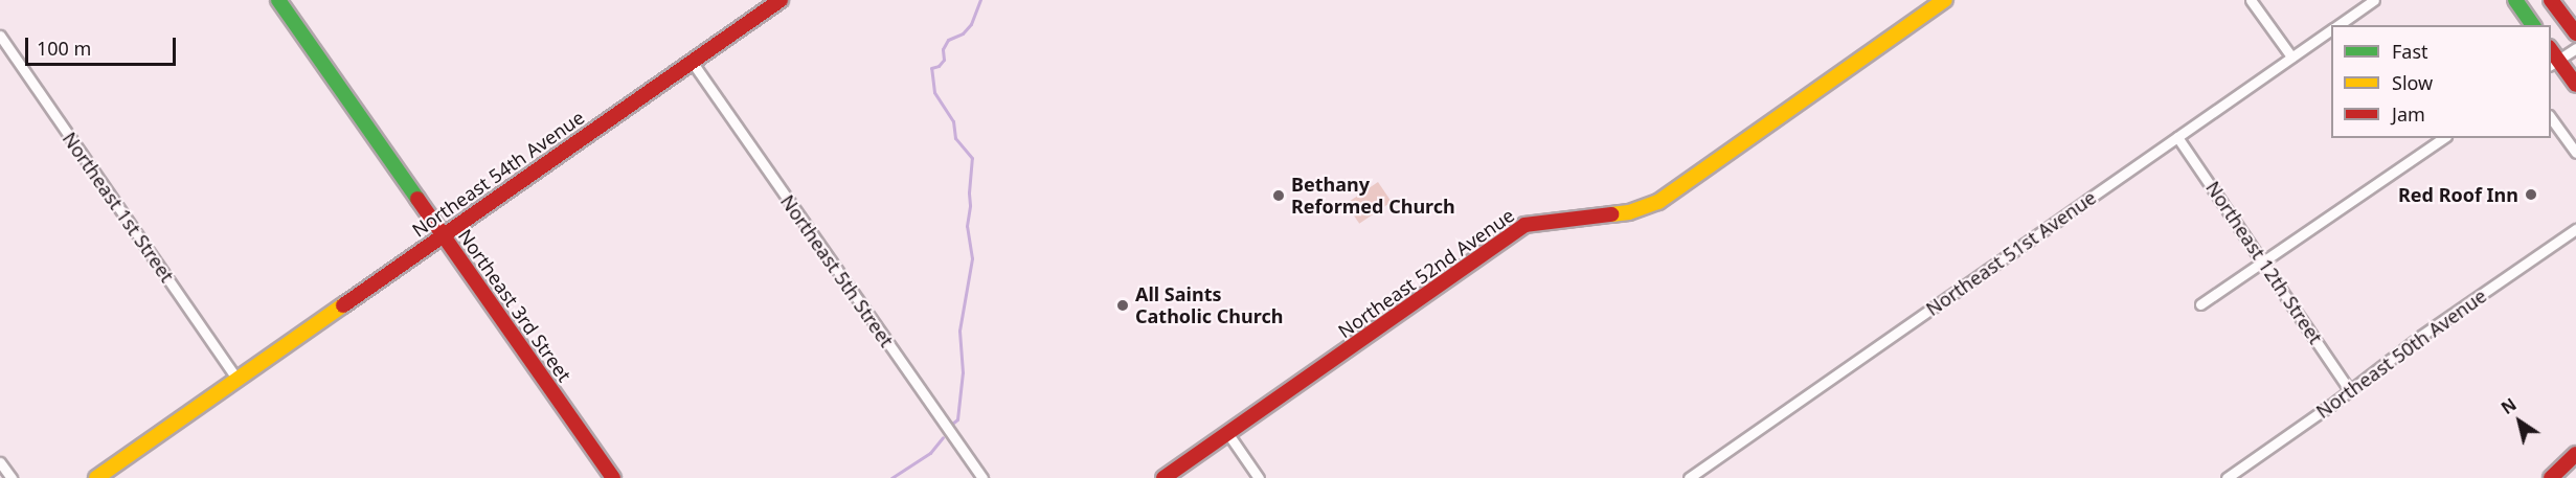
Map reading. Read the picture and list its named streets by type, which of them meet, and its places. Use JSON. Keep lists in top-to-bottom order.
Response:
{
  "streets": {
    "main road": ["Northeast 54th Avenue", "Northeast 52nd Avenue", "Northeast 3rd Street"],
    "street": [
      "Northeast 1st Street",
      "Northeast 51st Avenue",
      "Northeast 12th Street",
      "Northeast 5th Street",
      "Northeast 50th Avenue"
    ]
  },
  "crossings": [
    ["Northeast 54th Avenue", "Northeast 1st Street"],
    ["Northeast 54th Avenue", "Northeast 5th Street"],
    ["Northeast 54th Avenue", "Northeast 3rd Street"],
    ["Northeast 51st Avenue", "Northeast 12th Street"],
    ["Northeast 12th Street", "Northeast 50th Avenue"]
  ],
  "places": ["Red Roof Inn", "Bethany Reformed Church", "All Saints Catholic Church"],
  "legend": ["Fast", "Slow", "Jam"],
  "scale_bar": "100 m",
  "north": "top left"
}
